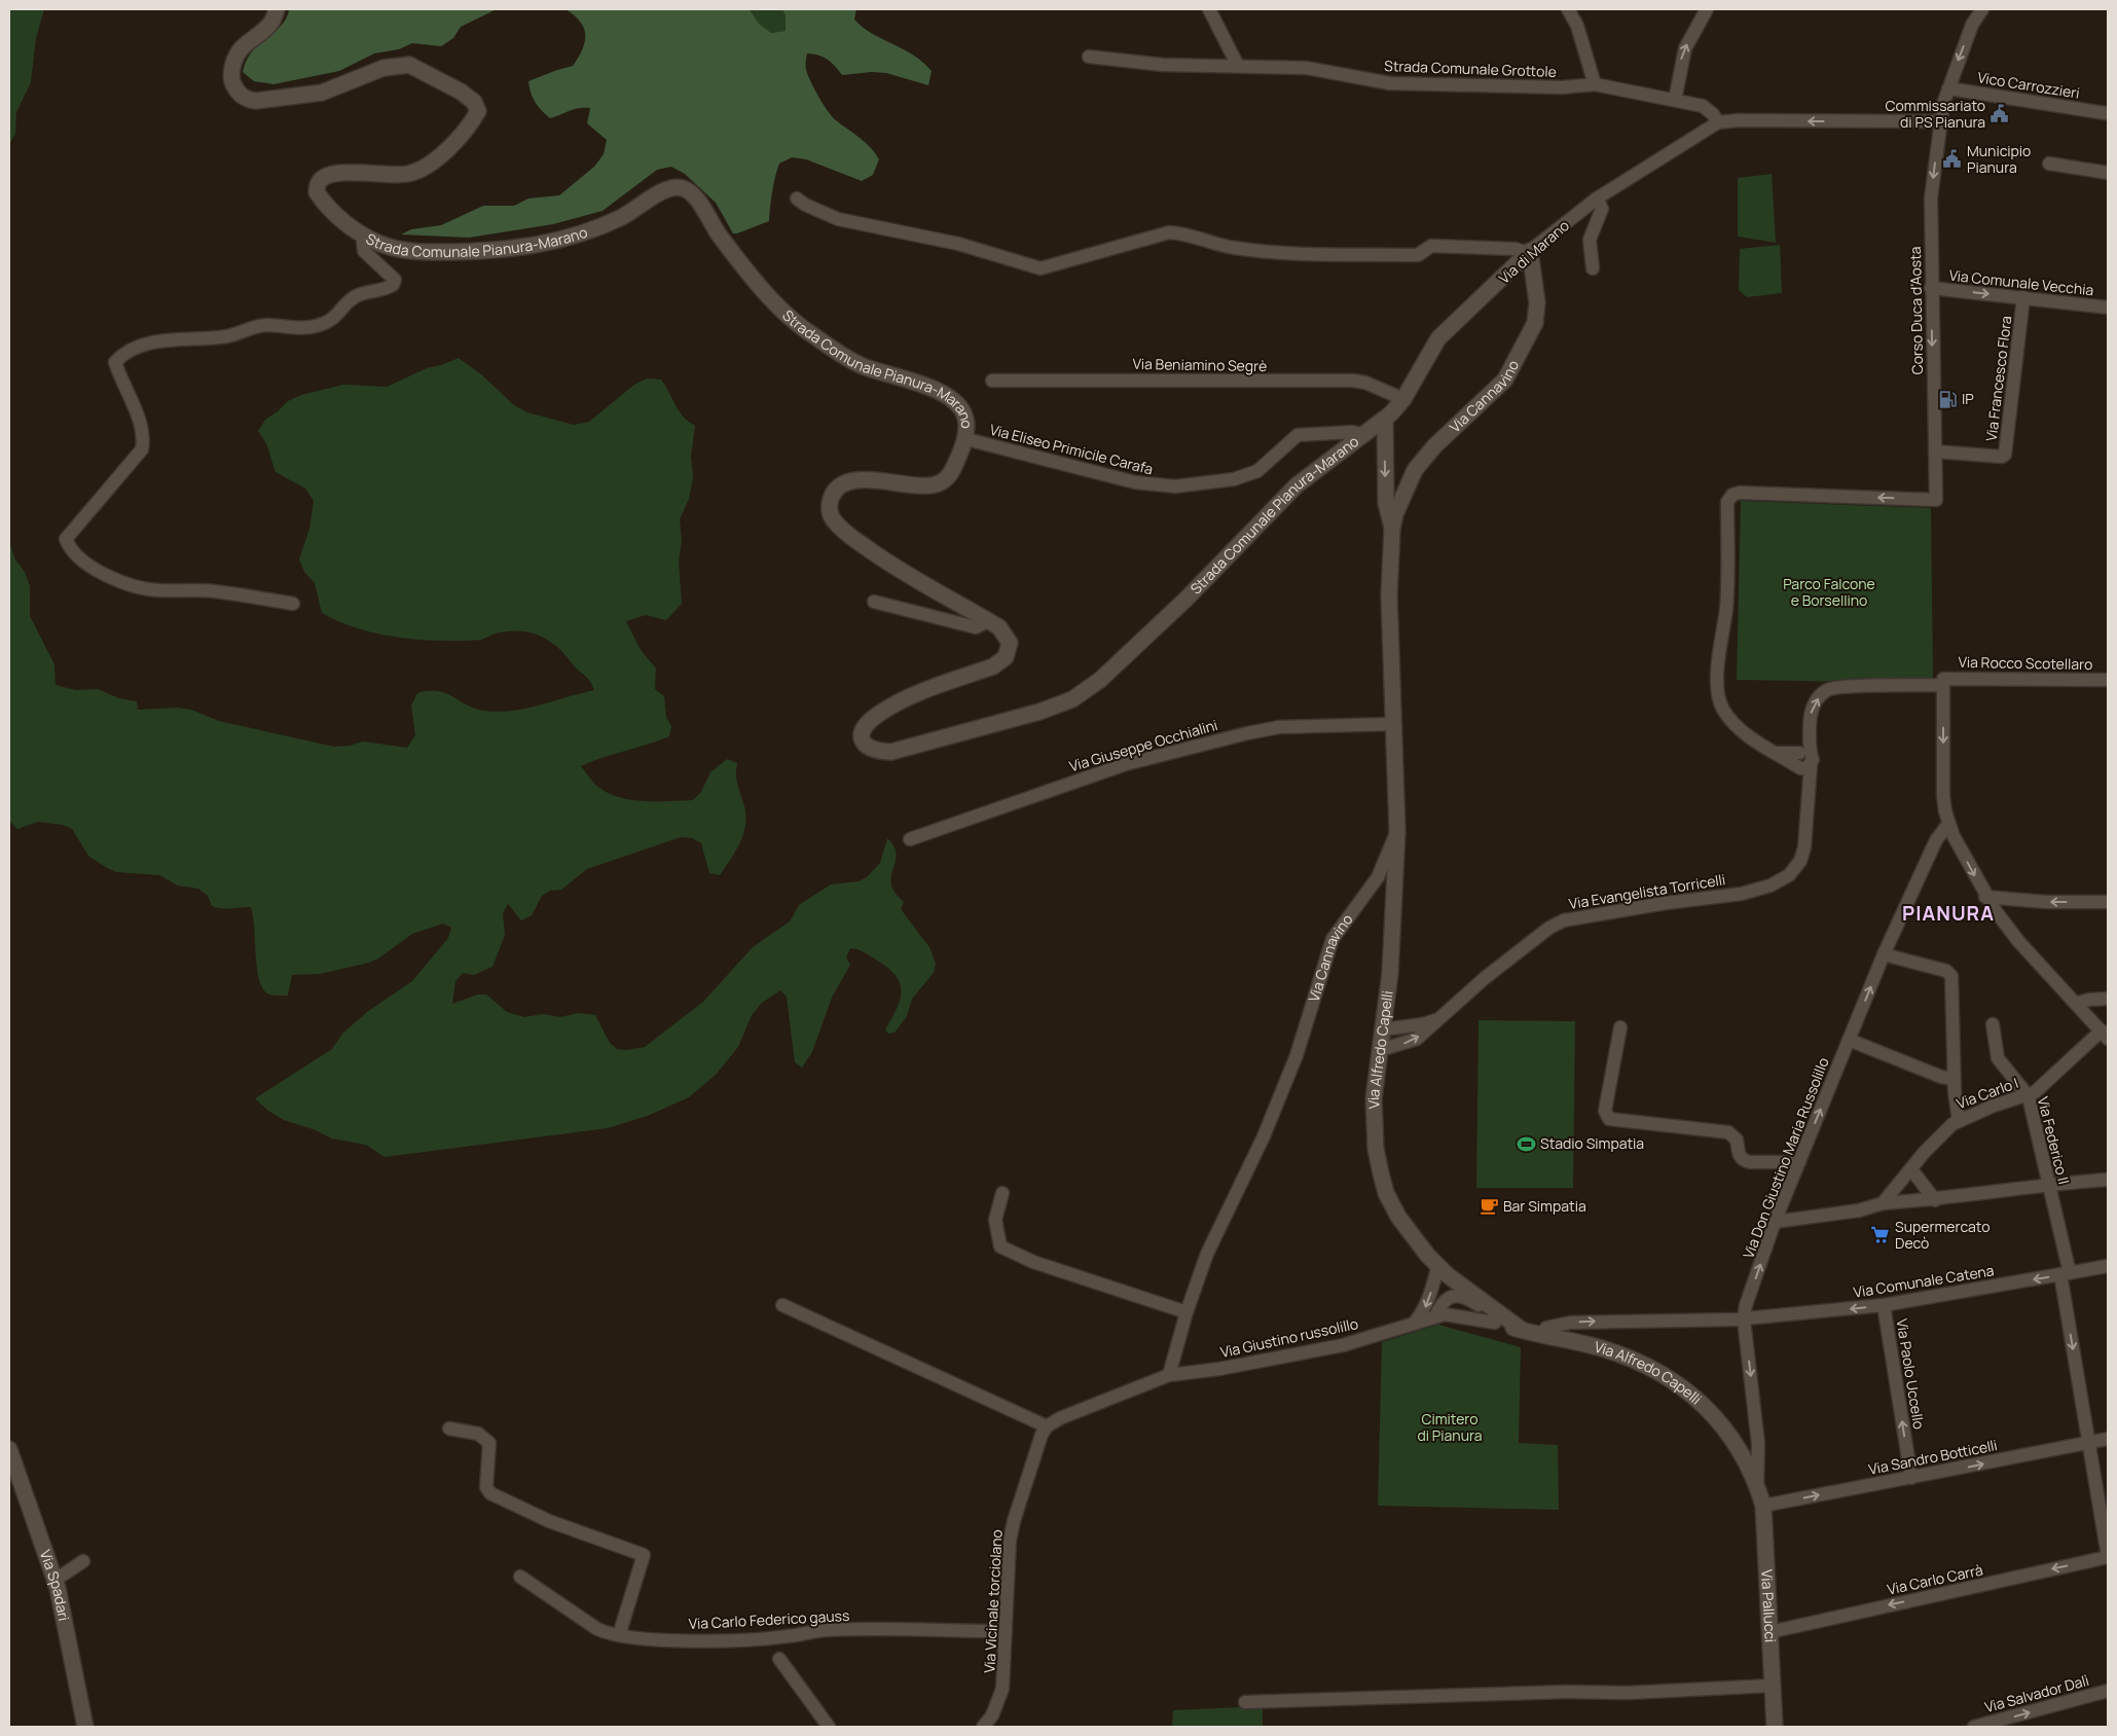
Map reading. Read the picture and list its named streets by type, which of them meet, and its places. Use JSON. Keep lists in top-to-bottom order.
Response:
{
  "streets": {
    "street": [
      "Strada Comunale Grottole",
      "Vico Carrozzieri",
      "Strada Comunale Pianura-Marano",
      "Via di Marano",
      "Via Comunale Vecchia",
      "Corso Duca d'Aosta",
      "Via Beniamino Segrè",
      "Via Francesco Flora",
      "Via Cannavino",
      "Via Eliseo Primicile Carafa",
      "Via Rocco Scotellaro",
      "Via Giuseppe Occhialini",
      "Via Evangelista Torricelli",
      "Via Alfredo Capelli",
      "Via Carlo I",
      "Via Federico II",
      "Via Don Giustino Maria Russolillo",
      "Via Comunale Catena",
      "Via Giustino russolillo",
      "Via Paolo Uccello",
      "Via Sandro Botticelli",
      "Via Carlo Carrà",
      "Via Spadari",
      "Via Vicinale torciolano",
      "Via Pallucci",
      "Via Carlo Federico gauss",
      "Via Salvador Dalì"
    ]
  },
  "crossings": [
    ["Strada Comunale Grottole", "Via di Marano"],
    ["Vico Carrozzieri", "Corso Duca d'Aosta"],
    ["Strada Comunale Pianura-Marano", "Via di Marano"],
    ["Strada Comunale Pianura-Marano", "Via Cannavino"],
    ["Strada Comunale Pianura-Marano", "Via Eliseo Primicile Carafa"],
    ["Via di Marano", "Via Beniamino Segrè"],
    ["Via di Marano", "Via Cannavino"],
    ["Via Comunale Vecchia", "Corso Duca d'Aosta"],
    ["Via Comunale Vecchia", "Via Francesco Flora"],
    ["Corso Duca d'Aosta", "Via Francesco Flora"],
    ["Corso Duca d'Aosta", "Via Evangelista Torricelli"],
    ["Via Cannavino", "Via Giuseppe Occhialini"],
    ["Via Cannavino", "Via Alfredo Capelli"],
    ["Via Cannavino", "Via Giustino russolillo"],
    ["Via Rocco Scotellaro", "Via Evangelista Torricelli"],
    ["Via Evangelista Torricelli", "Via Alfredo Capelli"],
    ["Via Alfredo Capelli", "Via Pallucci"],
    ["Via Carlo I", "Via Federico II"],
    ["Via Federico II", "Via Comunale Catena"],
    ["Via Federico II", "Via Sandro Botticelli"],
    ["Via Federico II", "Via Carlo Carrà"],
    ["Via Don Giustino Maria Russolillo", "Via Comunale Catena"],
    ["Via Don Giustino Maria Russolillo", "Via Pallucci"],
    ["Via Comunale Catena", "Via Paolo Uccello"],
    ["Via Comunale Catena", "Via Pallucci"],
    ["Via Paolo Uccello", "Via Sandro Botticelli"],
    ["Via Sandro Botticelli", "Via Pallucci"],
    ["Via Carlo Carrà", "Via Pallucci"],
    ["Via Vicinale torciolano", "Via Carlo Federico gauss"]
  ],
  "one_way": [
    "Via Comunale Vecchia",
    "Via Don Giustino Maria Russolillo",
    "Via Paolo Uccello",
    "Via Sandro Botticelli",
    "Via Carlo Carrà",
    "Via Salvador Dalì"
  ],
  "districts": ["PIANURA"],
  "parks": ["Parco Falcone e Borsellino", "Cimitero di Pianura"],
  "places": {
    "public building": ["Commissariato di PS Pianura", "Municipio Pianura"],
    "fuel station": ["IP"],
    "sports": ["Stadio Simpatia"],
    "cafe": ["Bar Simpatia"],
    "supermarket": ["Supermercato Decò"]
  }
}
